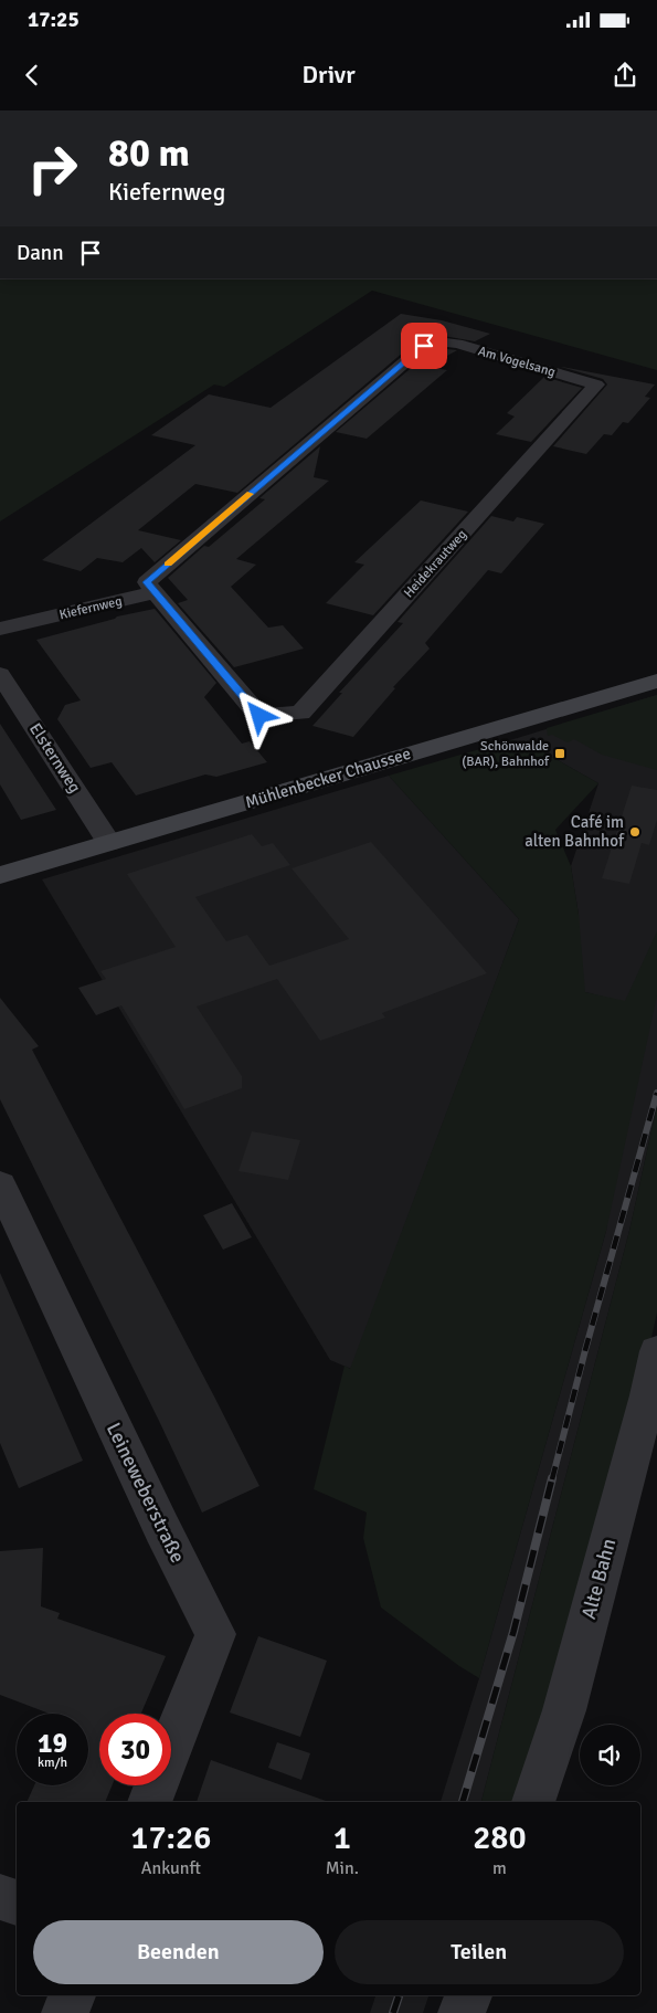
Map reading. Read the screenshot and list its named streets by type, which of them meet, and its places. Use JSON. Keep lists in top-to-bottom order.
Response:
{
  "streets": {
    "main road": ["Mühlenbecker Chaussee"],
    "street": [
      "Am Vogelsang",
      "Heidekrautweg",
      "Kiefernweg",
      "Elsternweg",
      "Leineweberstraße",
      "Alte Bahn"
    ]
  },
  "crossings": [
    ["Am Vogelsang", "Heidekrautweg"],
    ["Am Vogelsang", "Kiefernweg"],
    ["Heidekrautweg", "Kiefernweg"],
    ["Elsternweg", "Mühlenbecker Chaussee"]
  ],
  "places": {
    "transit": ["Schönwalde (BAR), Bahnhof"],
    "other": ["Café im alten Bahnhof"]
  },
  "page": {
    "status": "17:25",
    "header": "Drivr",
    "turn": ["80 m", "Kiefernweg"],
    "then": "Dann",
    "speed": "19 km/h",
    "limit": "30",
    "eta": [
      "17:26",
      "Ankunft",
      "1",
      "Min.",
      "280",
      "m"
    ],
    "buttons": ["Beenden", "Teilen"]
  }
}
